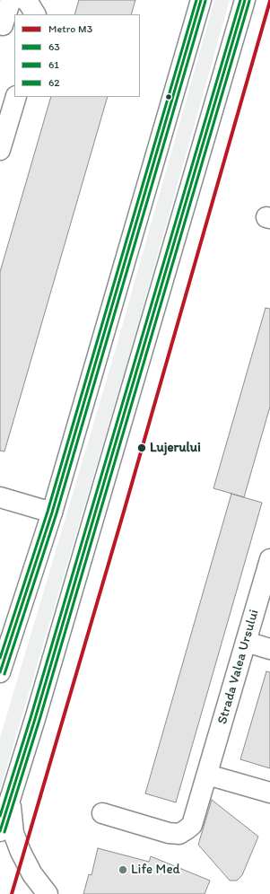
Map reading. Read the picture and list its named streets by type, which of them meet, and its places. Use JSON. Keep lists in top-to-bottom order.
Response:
{
  "streets": {
    "main road": ["Strada Valea Ursului"]
  },
  "places": ["Lujerului", "Life Med"],
  "lines": [
    "transit line 63",
    "transit line 62",
    "metro line M3",
    "transit line 61"
  ],
  "legend": [
    "Metro M3",
    "63",
    "61",
    "62"
  ]
}
